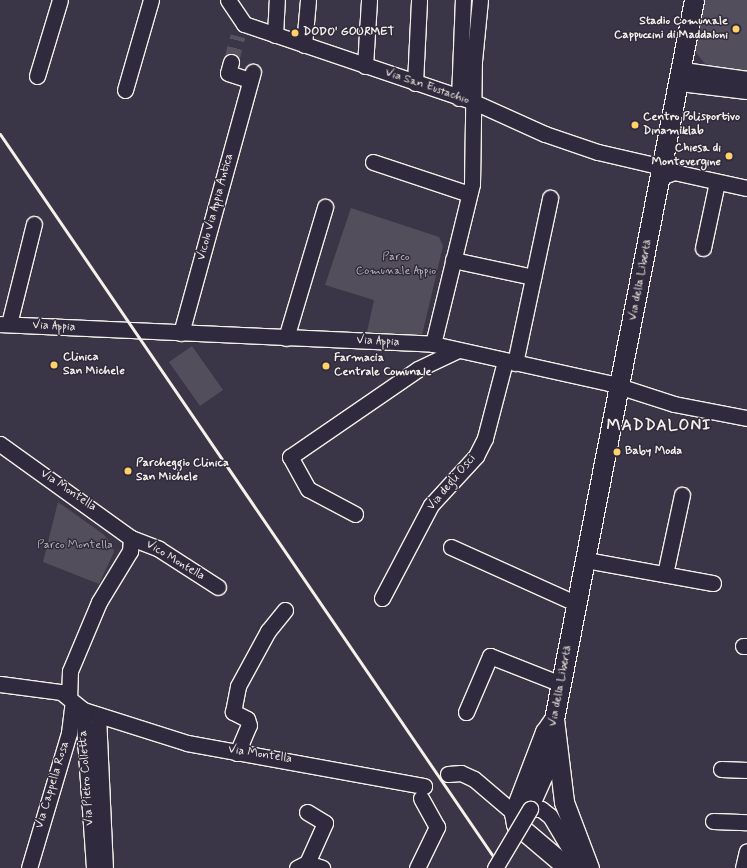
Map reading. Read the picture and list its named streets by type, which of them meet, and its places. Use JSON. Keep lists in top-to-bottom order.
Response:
{
  "streets": {
    "main road": ["Via della Libertà"],
    "street": [
      "Via San Eustachio",
      "Vicolo Via Appia Antica",
      "Via Appia",
      "Via degli Osci",
      "Via Montella",
      "Vico Montella",
      "Via Pietro Colletta",
      "Via Cappella Rosa"
    ]
  },
  "crossings": [
    ["Via San Eustachio", "Via Appia"],
    ["Vicolo Via Appia Antica", "Via Appia"],
    ["Via della Libertà", "Via Appia"],
    ["Via Appia", "Via degli Osci"],
    ["Via Montella", "Vico Montella"],
    ["Via Montella", "Via Pietro Colletta"],
    ["Via Montella", "Via Cappella Rosa"],
    ["Via Pietro Colletta", "Via Cappella Rosa"]
  ],
  "districts": ["MADDALONI"],
  "parks": ["Parco Comunale Appio", "Parco Montella"],
  "places": [
    "Stadio Comunale Cappuccini di Maddaloni",
    "DODO' GOURMET",
    "Centro Polisportivo Dinamiklab",
    "Chiesa di Montevergine",
    "Clinica San Michele",
    "Farmacia Centrale Comunale",
    "Baby Moda",
    "Parcheggio Clinica San Michele"
  ]
}
